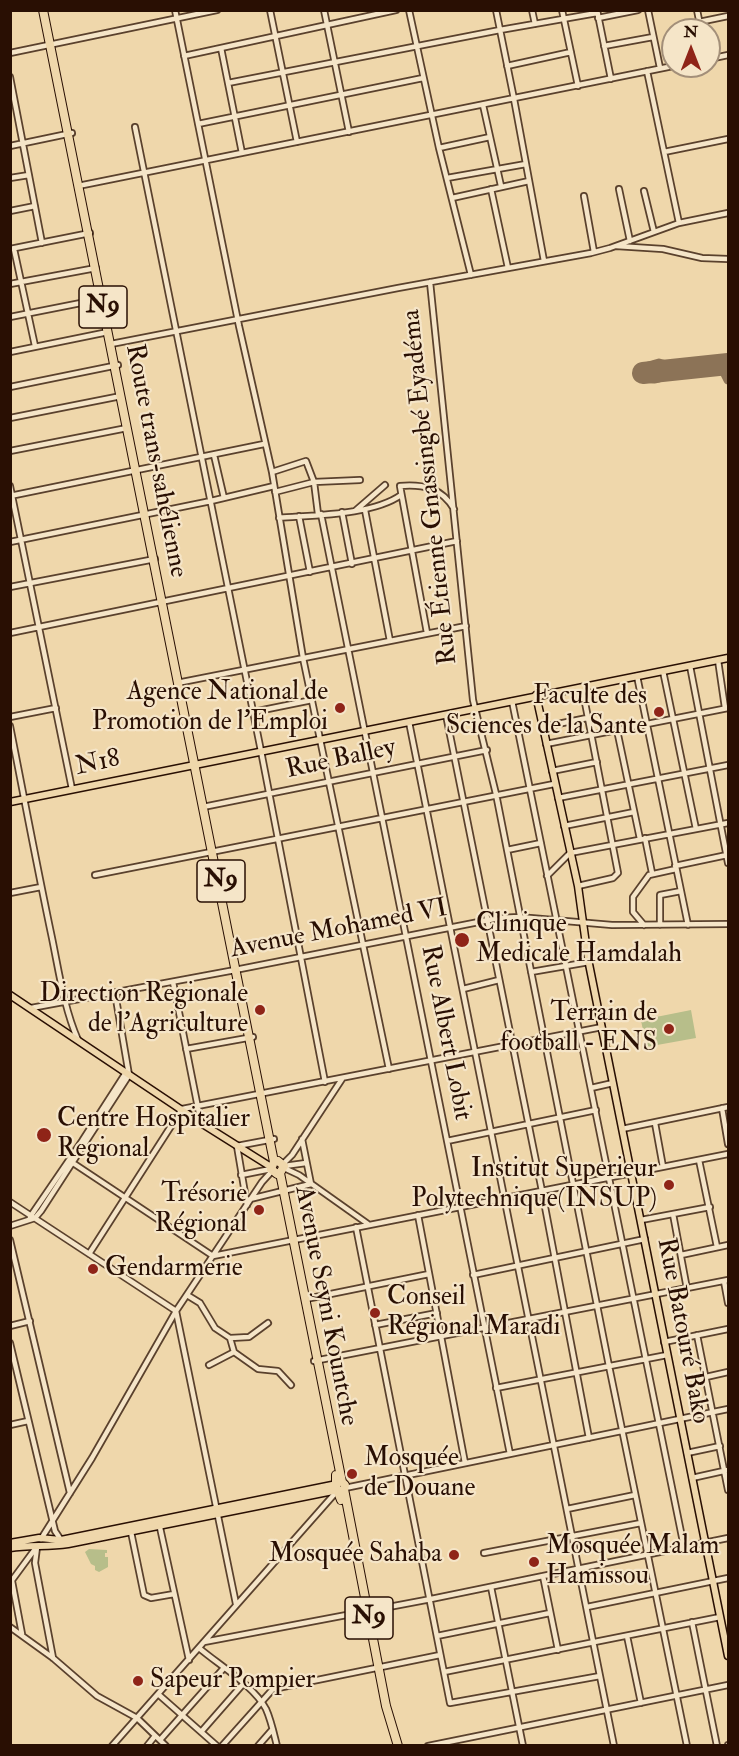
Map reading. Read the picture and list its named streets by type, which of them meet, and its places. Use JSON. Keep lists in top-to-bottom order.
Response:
{
  "streets": {
    "highway": ["N9", "Route trans-sahélienne", "Avenue Seyni Kountche"],
    "main road": ["N18", "Rue Batouré Bako"],
    "street": [
      "Rue Étienne Gnassingbé Eyadéma",
      "Rue Balley",
      "Avenue Mohamed VI",
      "Rue Albert Lobit"
    ]
  },
  "crossings": [
    ["Route trans-sahélienne", "Avenue Seyni Kountche"],
    ["Rue Étienne Gnassingbé Eyadéma", "Rue Balley"],
    ["Rue Étienne Gnassingbé Eyadéma", "N18"],
    ["Rue Étienne Gnassingbé Eyadéma", "Avenue Mohamed VI"],
    ["Rue Balley", "Rue Albert Lobit"],
    ["Rue Balley", "Avenue Seyni Kountche"],
    ["N18", "Rue Albert Lobit"],
    ["N18", "Avenue Seyni Kountche"],
    ["N18", "Rue Batouré Bako"],
    ["Avenue Mohamed VI", "Rue Albert Lobit"],
    ["Avenue Mohamed VI", "Avenue Seyni Kountche"],
    ["Avenue Mohamed VI", "Rue Batouré Bako"]
  ],
  "places": [
    "Agence National de Promotion de l'Emploi",
    "Faculte des Sciences de la Sante",
    "Clinique Medicale Hamdalah",
    "Direction Regionale de l'Agriculture",
    "Terrain de football - ENS",
    "Centre Hospitalier Regional",
    "Institut Superieur Polytechnique(INSUP)",
    "Trésorie Régional",
    "Gendarmerie",
    "Conseil Régional Maradi",
    "Mosquée de Douane",
    "Mosquée Sahaba",
    "Mosquée Malam Hamissou",
    "Sapeur Pompier"
  ],
  "north": "top"
}
